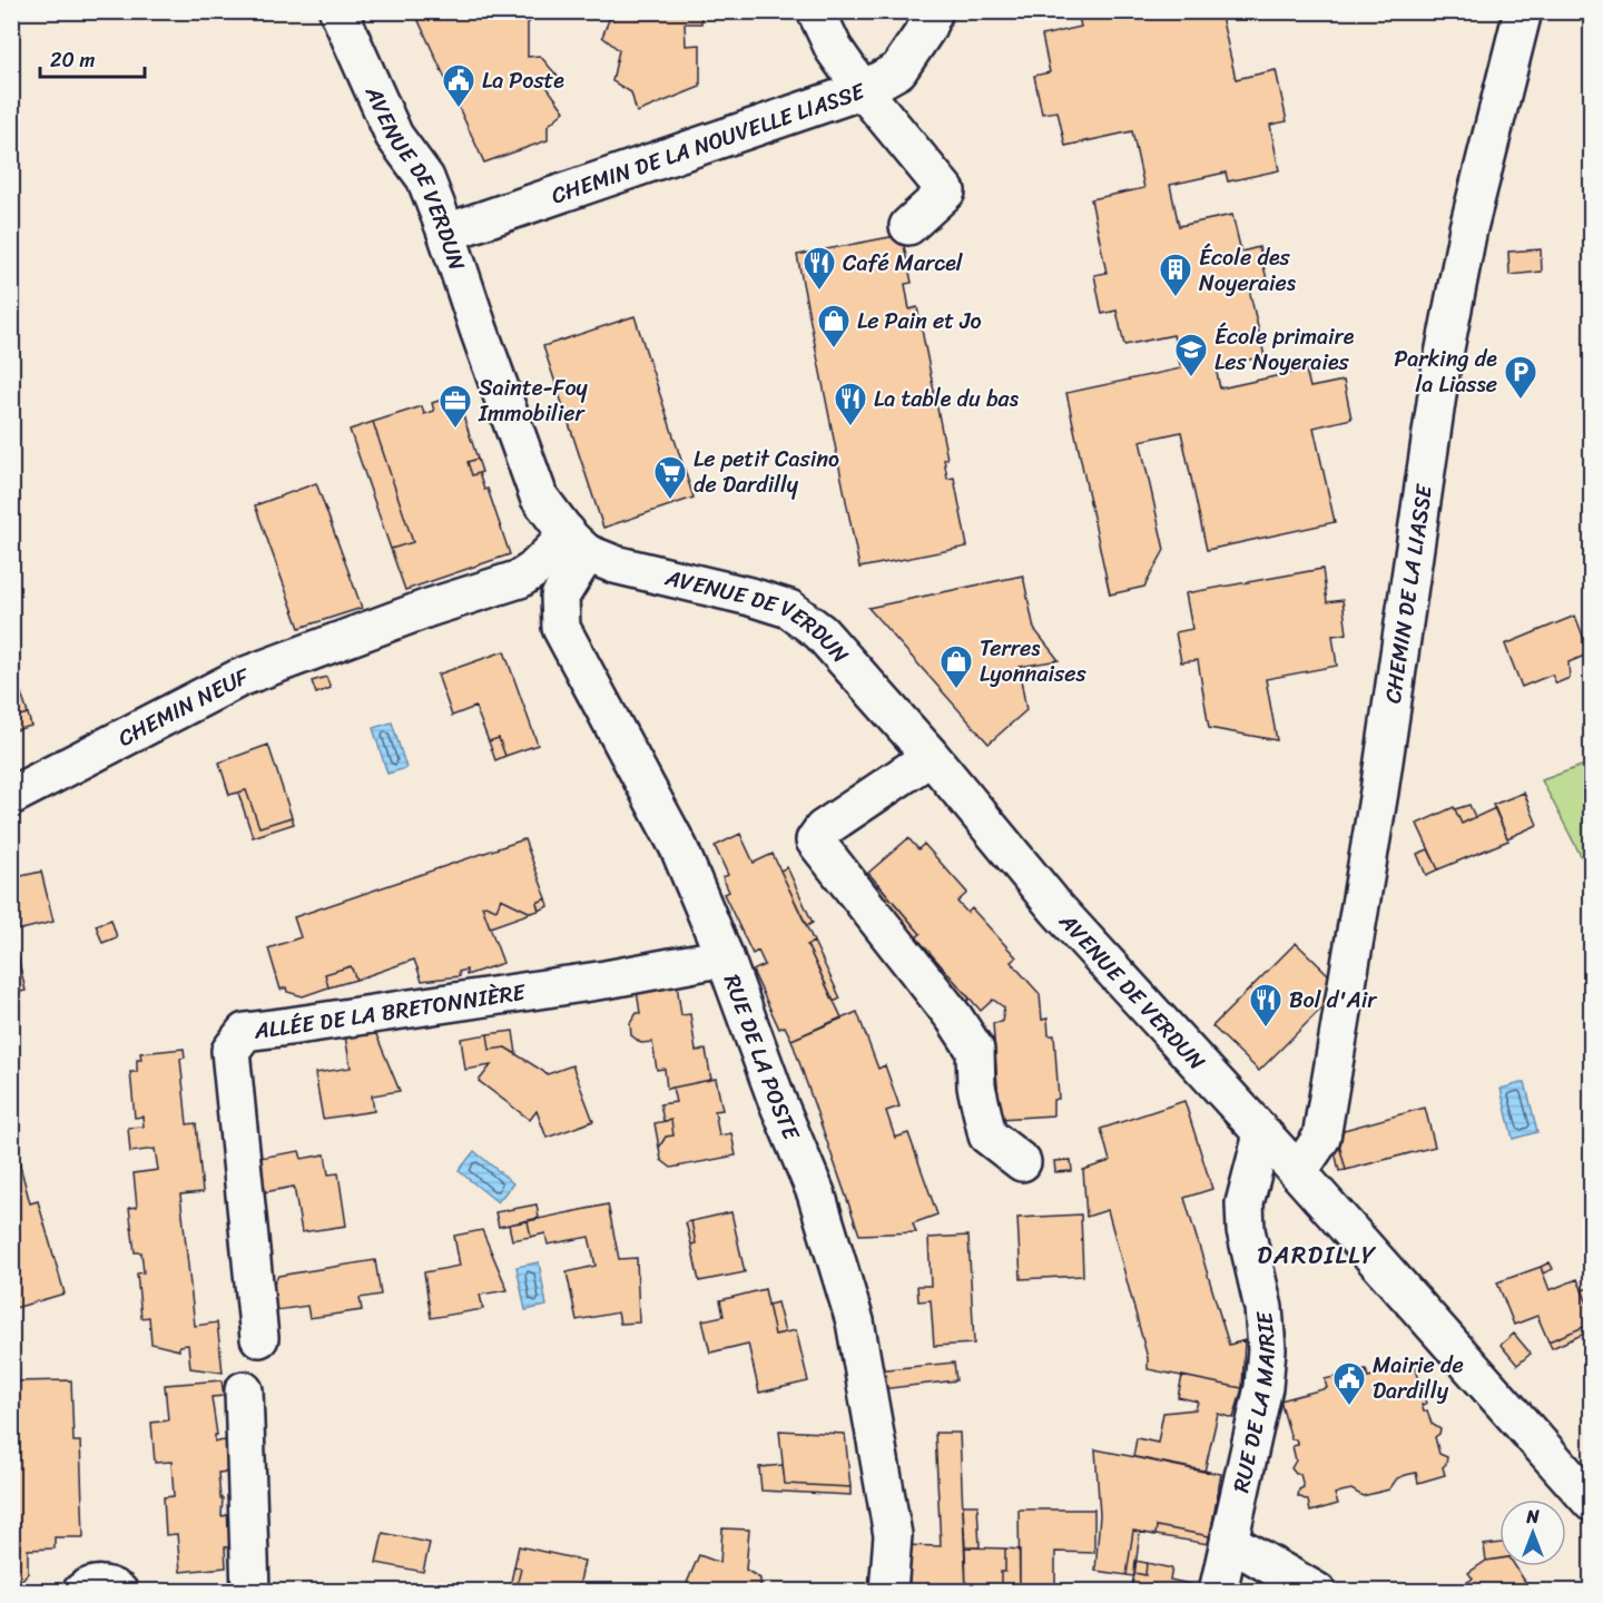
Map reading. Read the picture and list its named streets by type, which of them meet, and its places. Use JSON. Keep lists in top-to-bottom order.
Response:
{
  "streets": {
    "street": [
      "CHEMIN DE LA NOUVELLE LIASSE",
      "AVENUE DE VERDUN",
      "CHEMIN DE LA LIASSE",
      "CHEMIN NEUF",
      "ALLÉE DE LA BRETONNIÈRE",
      "RUE DE LA POSTE",
      "RUE DE LA MAIRIE"
    ]
  },
  "crossings": [
    ["CHEMIN DE LA NOUVELLE LIASSE", "AVENUE DE VERDUN"],
    ["AVENUE DE VERDUN", "CHEMIN DE LA LIASSE"],
    ["AVENUE DE VERDUN", "CHEMIN NEUF"],
    ["AVENUE DE VERDUN", "RUE DE LA MAIRIE"],
    ["CHEMIN NEUF", "RUE DE LA POSTE"],
    ["ALLÉE DE LA BRETONNIÈRE", "RUE DE LA POSTE"]
  ],
  "districts": ["DARDILLY"],
  "places": {
    "public building": ["La Poste", "Mairie de Dardilly"],
    "restaurant": ["Café Marcel", "La table du bas", "Bol d'Air"],
    "building": ["École des Noyeraies"],
    "shop": ["Le Pain et Jo", "Terres Lyonnaises"],
    "school or university": ["École primaire Les Noyeraies"],
    "parking": ["Parking de la Liasse"],
    "office": ["Sainte-Foy Immobilier"],
    "supermarket": ["Le petit Casino de Dardilly"]
  },
  "scale_bar": "20 m",
  "north": "top"
}
